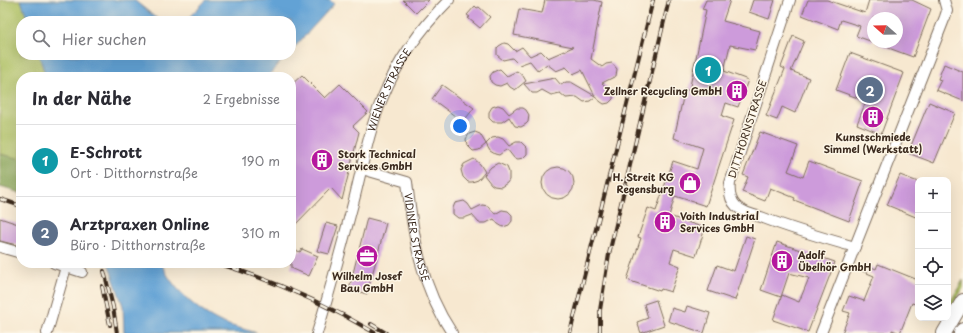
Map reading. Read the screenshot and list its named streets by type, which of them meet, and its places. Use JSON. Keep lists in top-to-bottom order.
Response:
{
  "streets": {
    "street": ["WIENER STRASSE", "DITTHORNSTRASSE", "VIDINER STRASSE"]
  },
  "crossings": [
    ["WIENER STRASSE", "VIDINER STRASSE"]
  ],
  "places": {
    "building": [
      "Zellner Recycling GmbH",
      "Kunstschmiede Simmel (Werkstatt)",
      "Stork Technical Services GmbH",
      "Voith Industrial Services GmbH",
      "Adolf Übelhör GmbH"
    ],
    "shop": ["H. Streit KG Regensburg"],
    "office": ["Wilhelm Josef Bau GmbH"]
  },
  "north": "left",
  "page": {
    "search": "Hier suchen",
    "pins": ["1", "2"],
    "heading": ["In der Nähe", "2 Ergebnisse"],
    "list": [
      {
        "mark": "1",
        "name": "E-Schrott",
        "note": "Ort · Ditthornstraße",
        "value": "190 m"
      },
      {
        "mark": "2",
        "name": "Arztpraxen Online",
        "note": "Büro · Ditthornstraße",
        "value": "310 m"
      }
    ],
    "map_buttons": ["+", "−"]
  }
}
